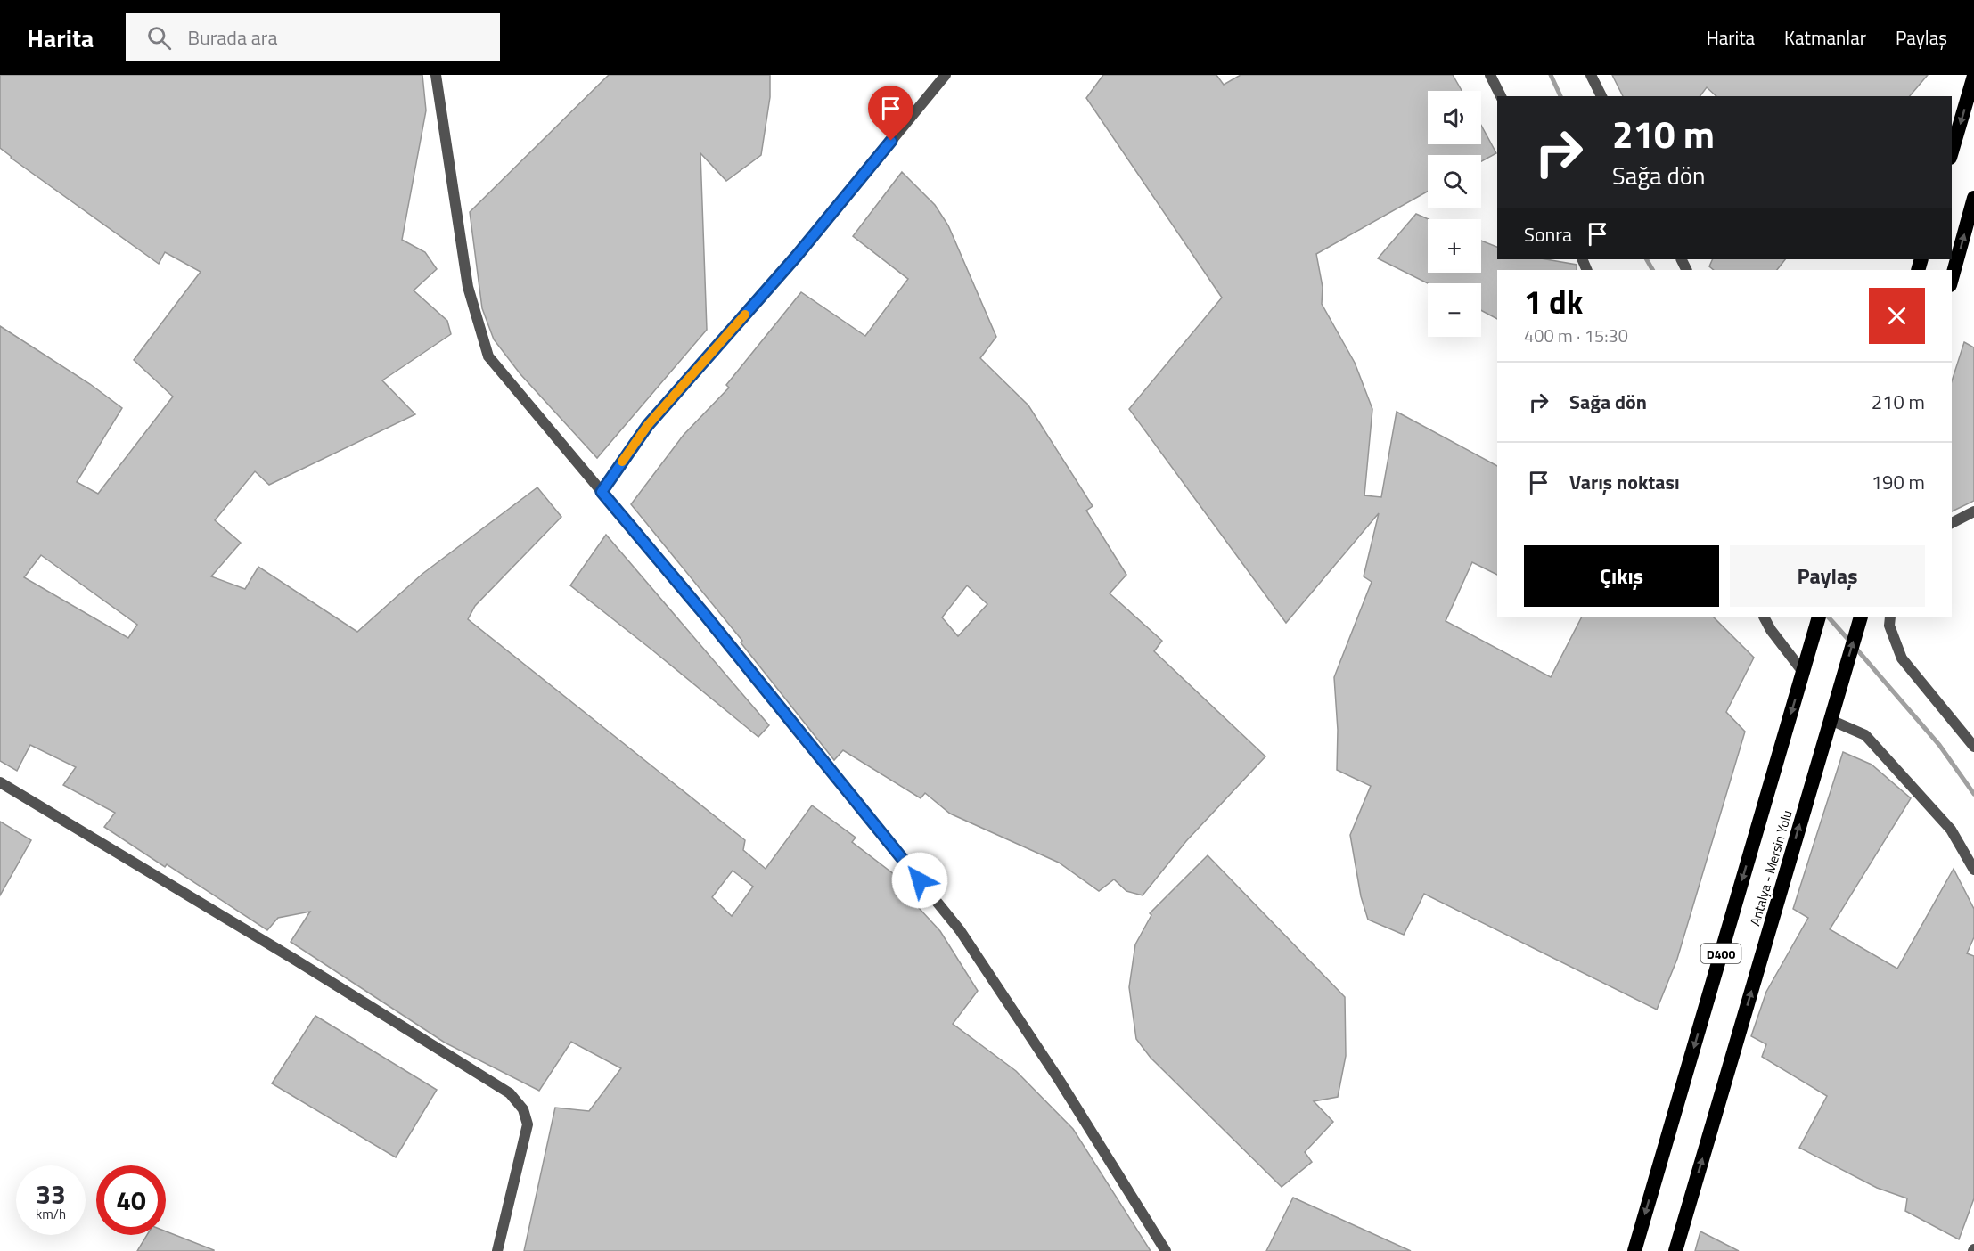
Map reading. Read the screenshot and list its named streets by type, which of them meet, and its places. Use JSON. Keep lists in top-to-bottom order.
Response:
{
  "streets": {
    "highway": ["Antalya - Mersin Yolu", "D400"]
  },
  "page": {
    "header": "Harita",
    "search": "Burada ara",
    "nav": ["Harita", "Katmanlar", "Paylaş"],
    "map_buttons": ["+", "−"],
    "turn": ["210 m", "Sağa dön"],
    "then": "Sonra",
    "heading": ["1 dk", "400 m · 15:30"],
    "list": [
      {
        "name": "Sağa dön",
        "value": "210 m"
      },
      {
        "name": "Varış noktası",
        "value": "190 m"
      }
    ],
    "buttons": ["Çıkış", "Paylaş"],
    "speed": "33 km/h",
    "limit": "40"
  }
}
